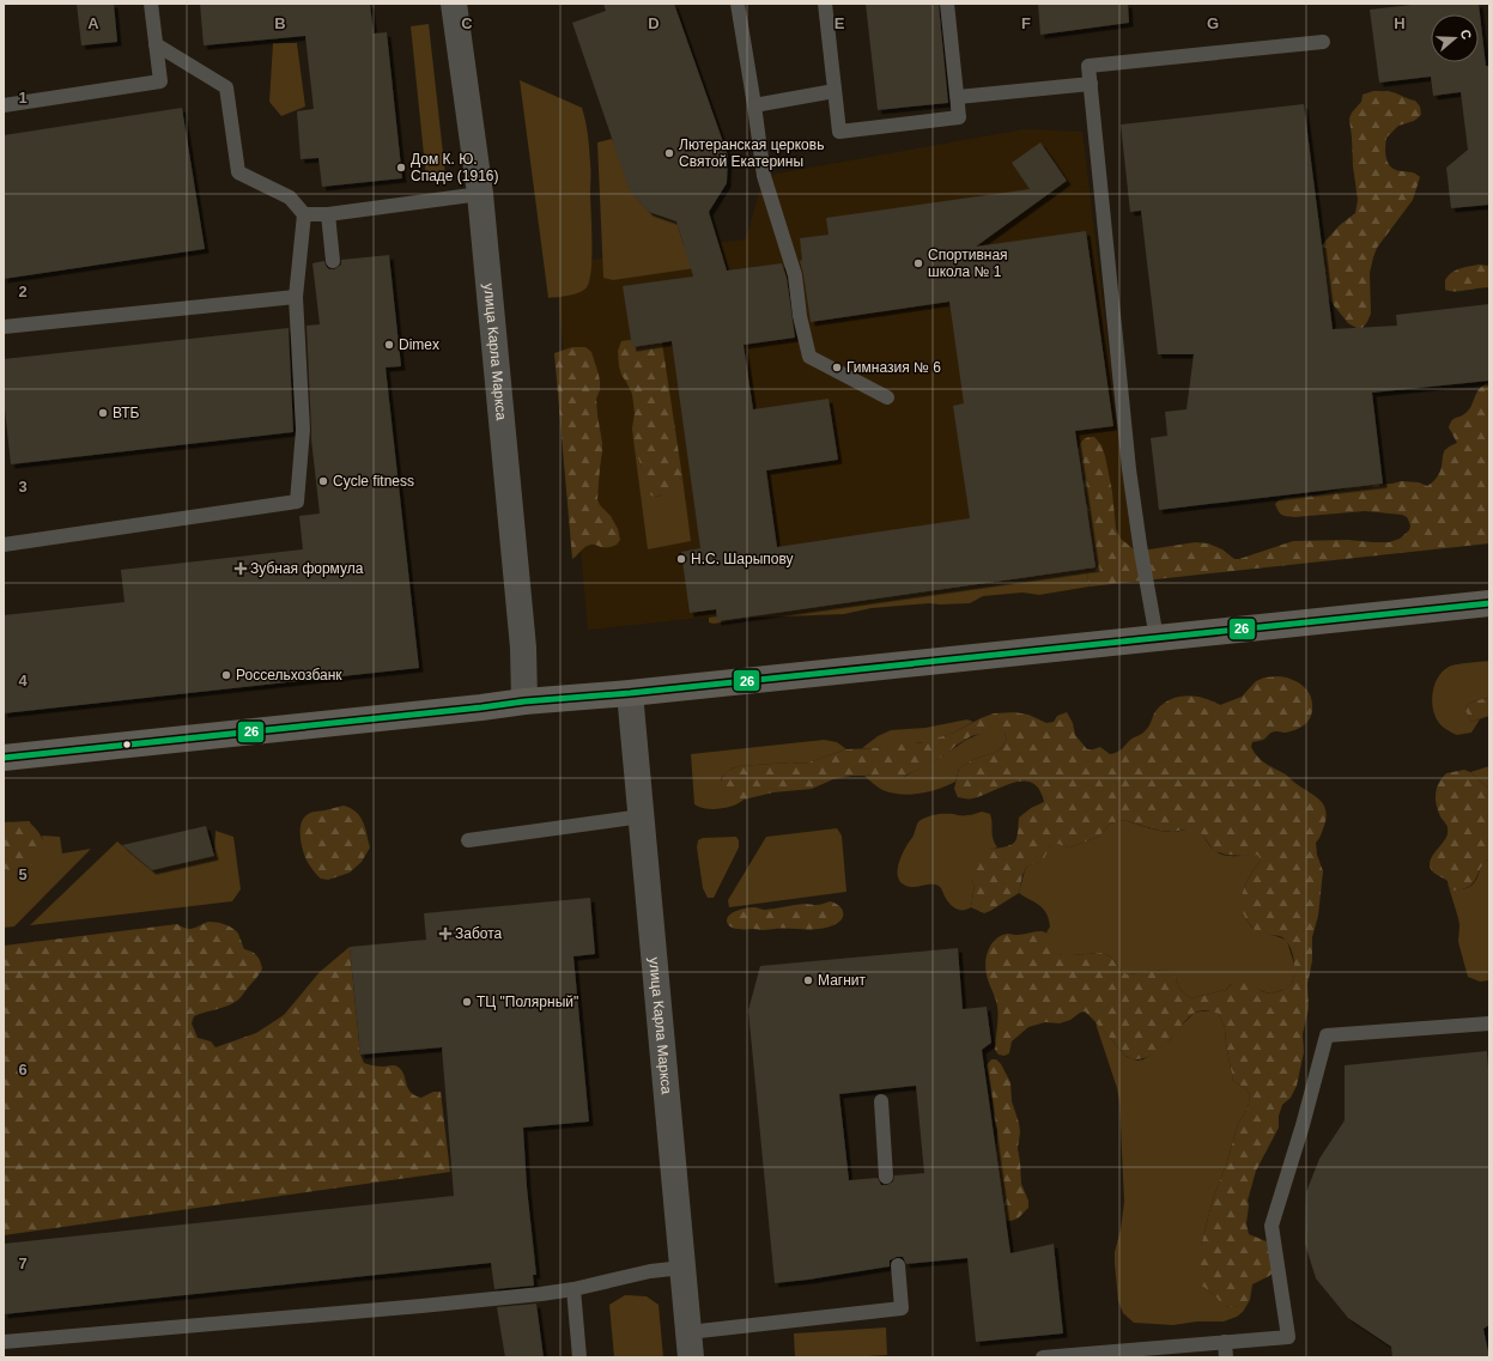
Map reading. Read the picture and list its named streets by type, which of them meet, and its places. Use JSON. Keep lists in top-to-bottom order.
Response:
{
  "streets": {
    "street": ["улица Карла Маркса"]
  },
  "places": {
    "other": [
      "Лютеранская церковь Святой Екатерины",
      "Дом К. Ю. Спаде (1916)",
      "Спортивная школа № 1",
      "Dimex",
      "Гимназия № 6",
      "ВТБ",
      "Cycle fitness",
      "Н.С. Шарыпову",
      "Россельхозбанк",
      "Магнит",
      "ТЦ \"Полярный\""
    ],
    "health": ["Зубная формула", "Забота"]
  },
  "lines": ["transit line 26"],
  "north": "right",
  "grid": {
    "columns": [
      "A",
      "B",
      "C",
      "D",
      "E",
      "F",
      "G",
      "H"
    ],
    "rows": [
      "1",
      "2",
      "3",
      "4",
      "5",
      "6",
      "7"
    ]
  }
}
